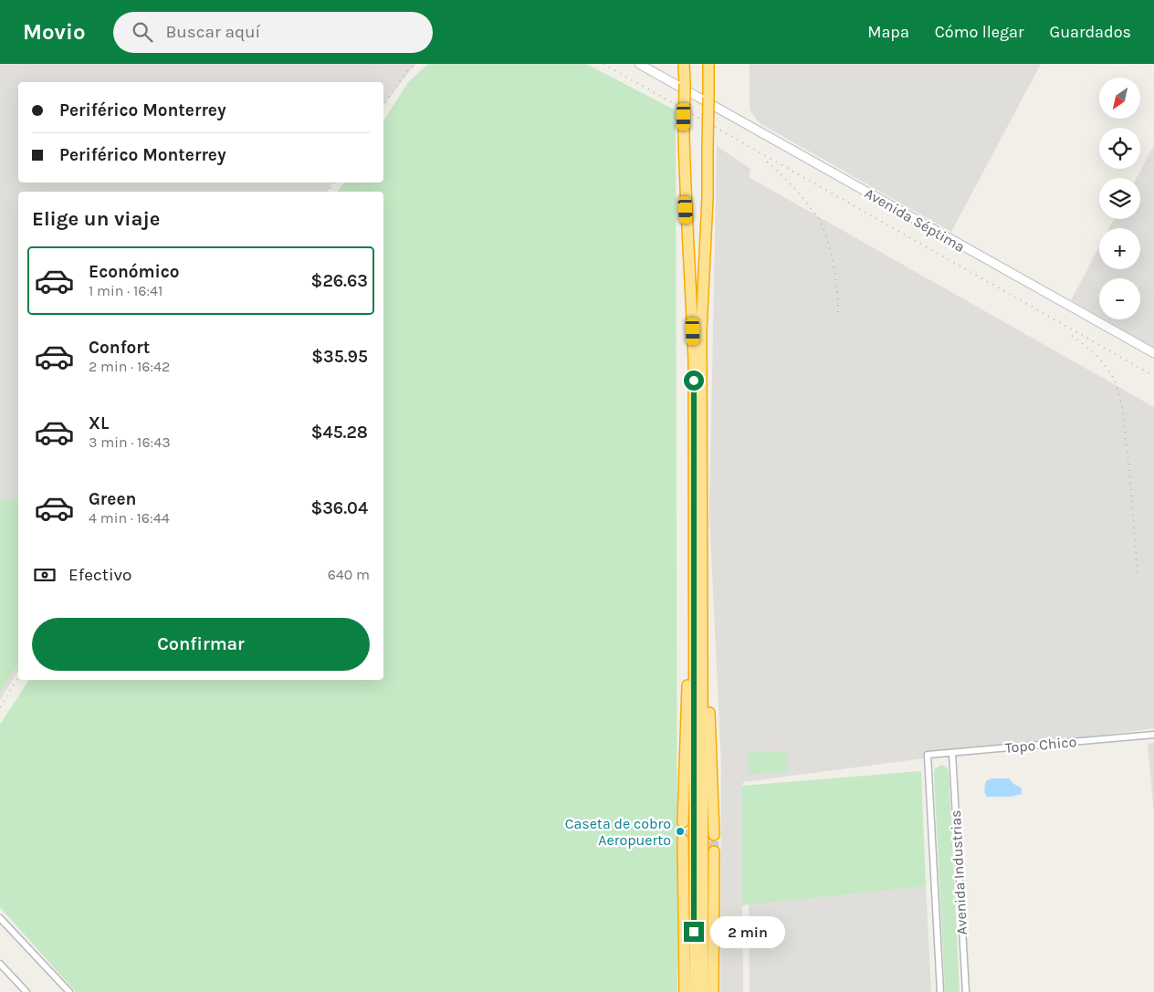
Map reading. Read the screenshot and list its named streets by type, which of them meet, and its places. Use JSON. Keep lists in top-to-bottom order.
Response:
{
  "streets": {
    "street": ["Avenida Séptima", "Topo Chico", "Avenida Industrias"]
  },
  "crossings": [
    ["Topo Chico", "Avenida Industrias"]
  ],
  "places": ["Caseta de cobro Aeropuerto"],
  "north": "bottom left",
  "page": {
    "header": "Movio",
    "search": "Buscar aquí",
    "nav": ["Mapa", "Cómo llegar", "Guardados"],
    "map_buttons": ["+", "−"],
    "banner": ["Periférico Monterrey", "Periférico Monterrey"],
    "heading": "Elige un viaje",
    "list": [
      {
        "name": "Económico",
        "note": "1 min · 16:41",
        "value": "$26.63"
      },
      {
        "name": "Confort",
        "note": "2 min · 16:42",
        "value": "$35.95"
      },
      {
        "name": "XL",
        "note": "3 min · 16:43",
        "value": "$45.28"
      },
      {
        "name": "Green",
        "note": "4 min · 16:44",
        "value": "$36.04"
      }
    ],
    "pay": ["Efectivo", "640 m"],
    "buttons": "Confirmar",
    "bubble": "2 min"
  }
}
